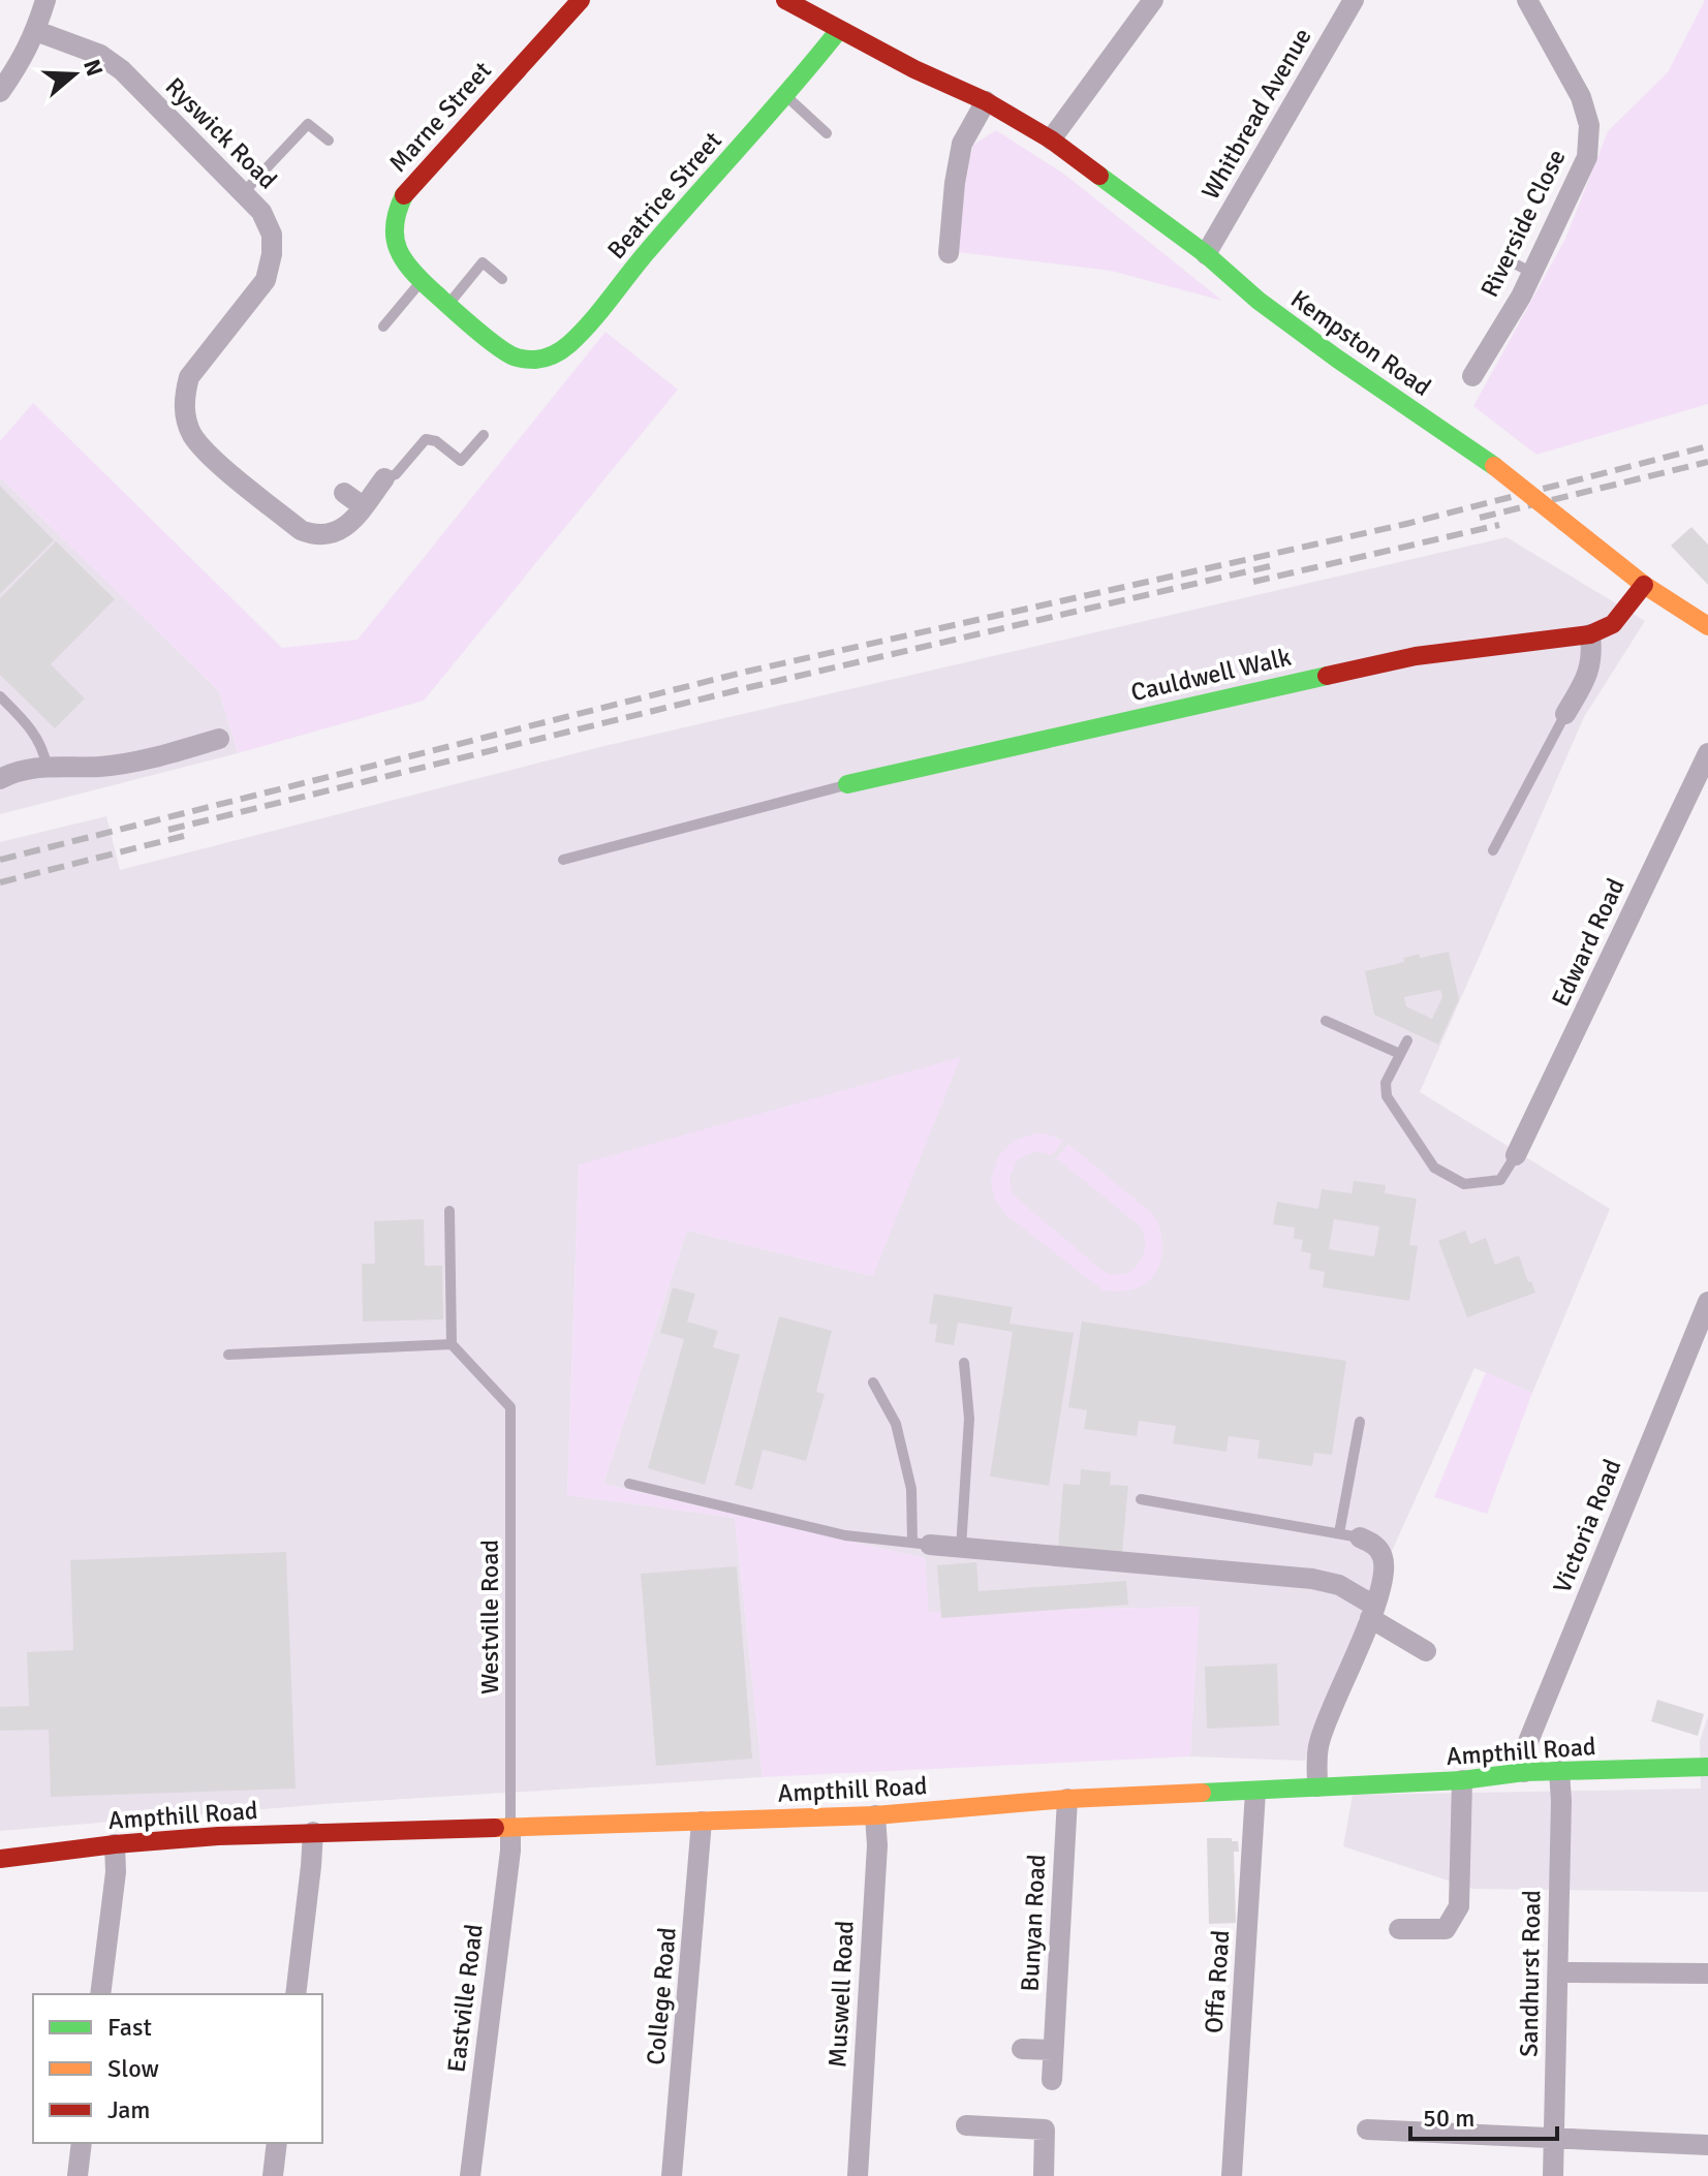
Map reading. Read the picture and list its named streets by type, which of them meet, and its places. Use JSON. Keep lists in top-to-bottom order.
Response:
{
  "streets": {
    "main road": [
      "Marne Street",
      "Beatrice Street",
      "Kempston Road",
      "Cauldwell Walk",
      "Ampthill Road"
    ],
    "street": [
      "Whitbread Avenue",
      "Ryswick Road",
      "Riverside Close",
      "Edward Road",
      "Victoria Road",
      "Bunyan Road",
      "Sandhurst Road",
      "Offa Road",
      "Muswell Road",
      "College Road",
      "Eastville Road"
    ],
    "lane": ["Westville Road"]
  },
  "crossings": [
    ["Whitbread Avenue", "Kempston Road"],
    ["Marne Street", "Beatrice Street"],
    ["Beatrice Street", "Kempston Road"],
    ["Kempston Road", "Cauldwell Walk"],
    ["Victoria Road", "Ampthill Road"],
    ["Westville Road", "Ampthill Road"],
    ["Westville Road", "Eastville Road"],
    ["Ampthill Road", "Bunyan Road"],
    ["Ampthill Road", "Sandhurst Road"],
    ["Ampthill Road", "Offa Road"],
    ["Ampthill Road", "Muswell Road"],
    ["Ampthill Road", "College Road"],
    ["Ampthill Road", "Eastville Road"]
  ],
  "legend": ["Fast", "Slow", "Jam"],
  "scale_bar": "50 m",
  "north": "right"
}
